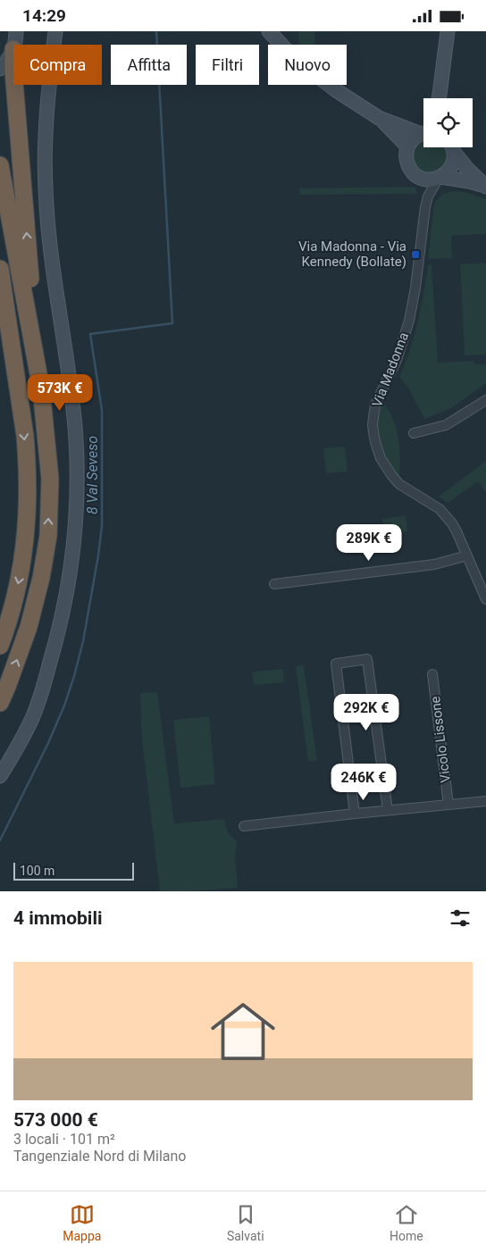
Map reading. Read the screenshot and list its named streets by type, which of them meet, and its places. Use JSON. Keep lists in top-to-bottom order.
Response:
{
  "streets": {
    "street": ["Via Madonna", "Vicolo Lissone"]
  },
  "water": ["8 Val Seveso"],
  "places": {
    "transit": ["Via Madonna - Via Kennedy (Bollate)"]
  },
  "scale_bar": "100 m",
  "page": {
    "status": "14:29",
    "chip": [
      "Compra",
      "Affitta",
      "Filtri",
      "Nuovo"
    ],
    "price": [
      "573K €",
      "289K €",
      "292K €",
      "246K €"
    ],
    "scale": "100 m",
    "heading": "4 immobili",
    "list": [
      {
        "name": "573 000 €",
        "note": "3 locali · 101 m² · Tangenziale Nord di Milano"
      }
    ],
    "tabs": ["Mappa", "Salvati", "Home"]
  }
}
